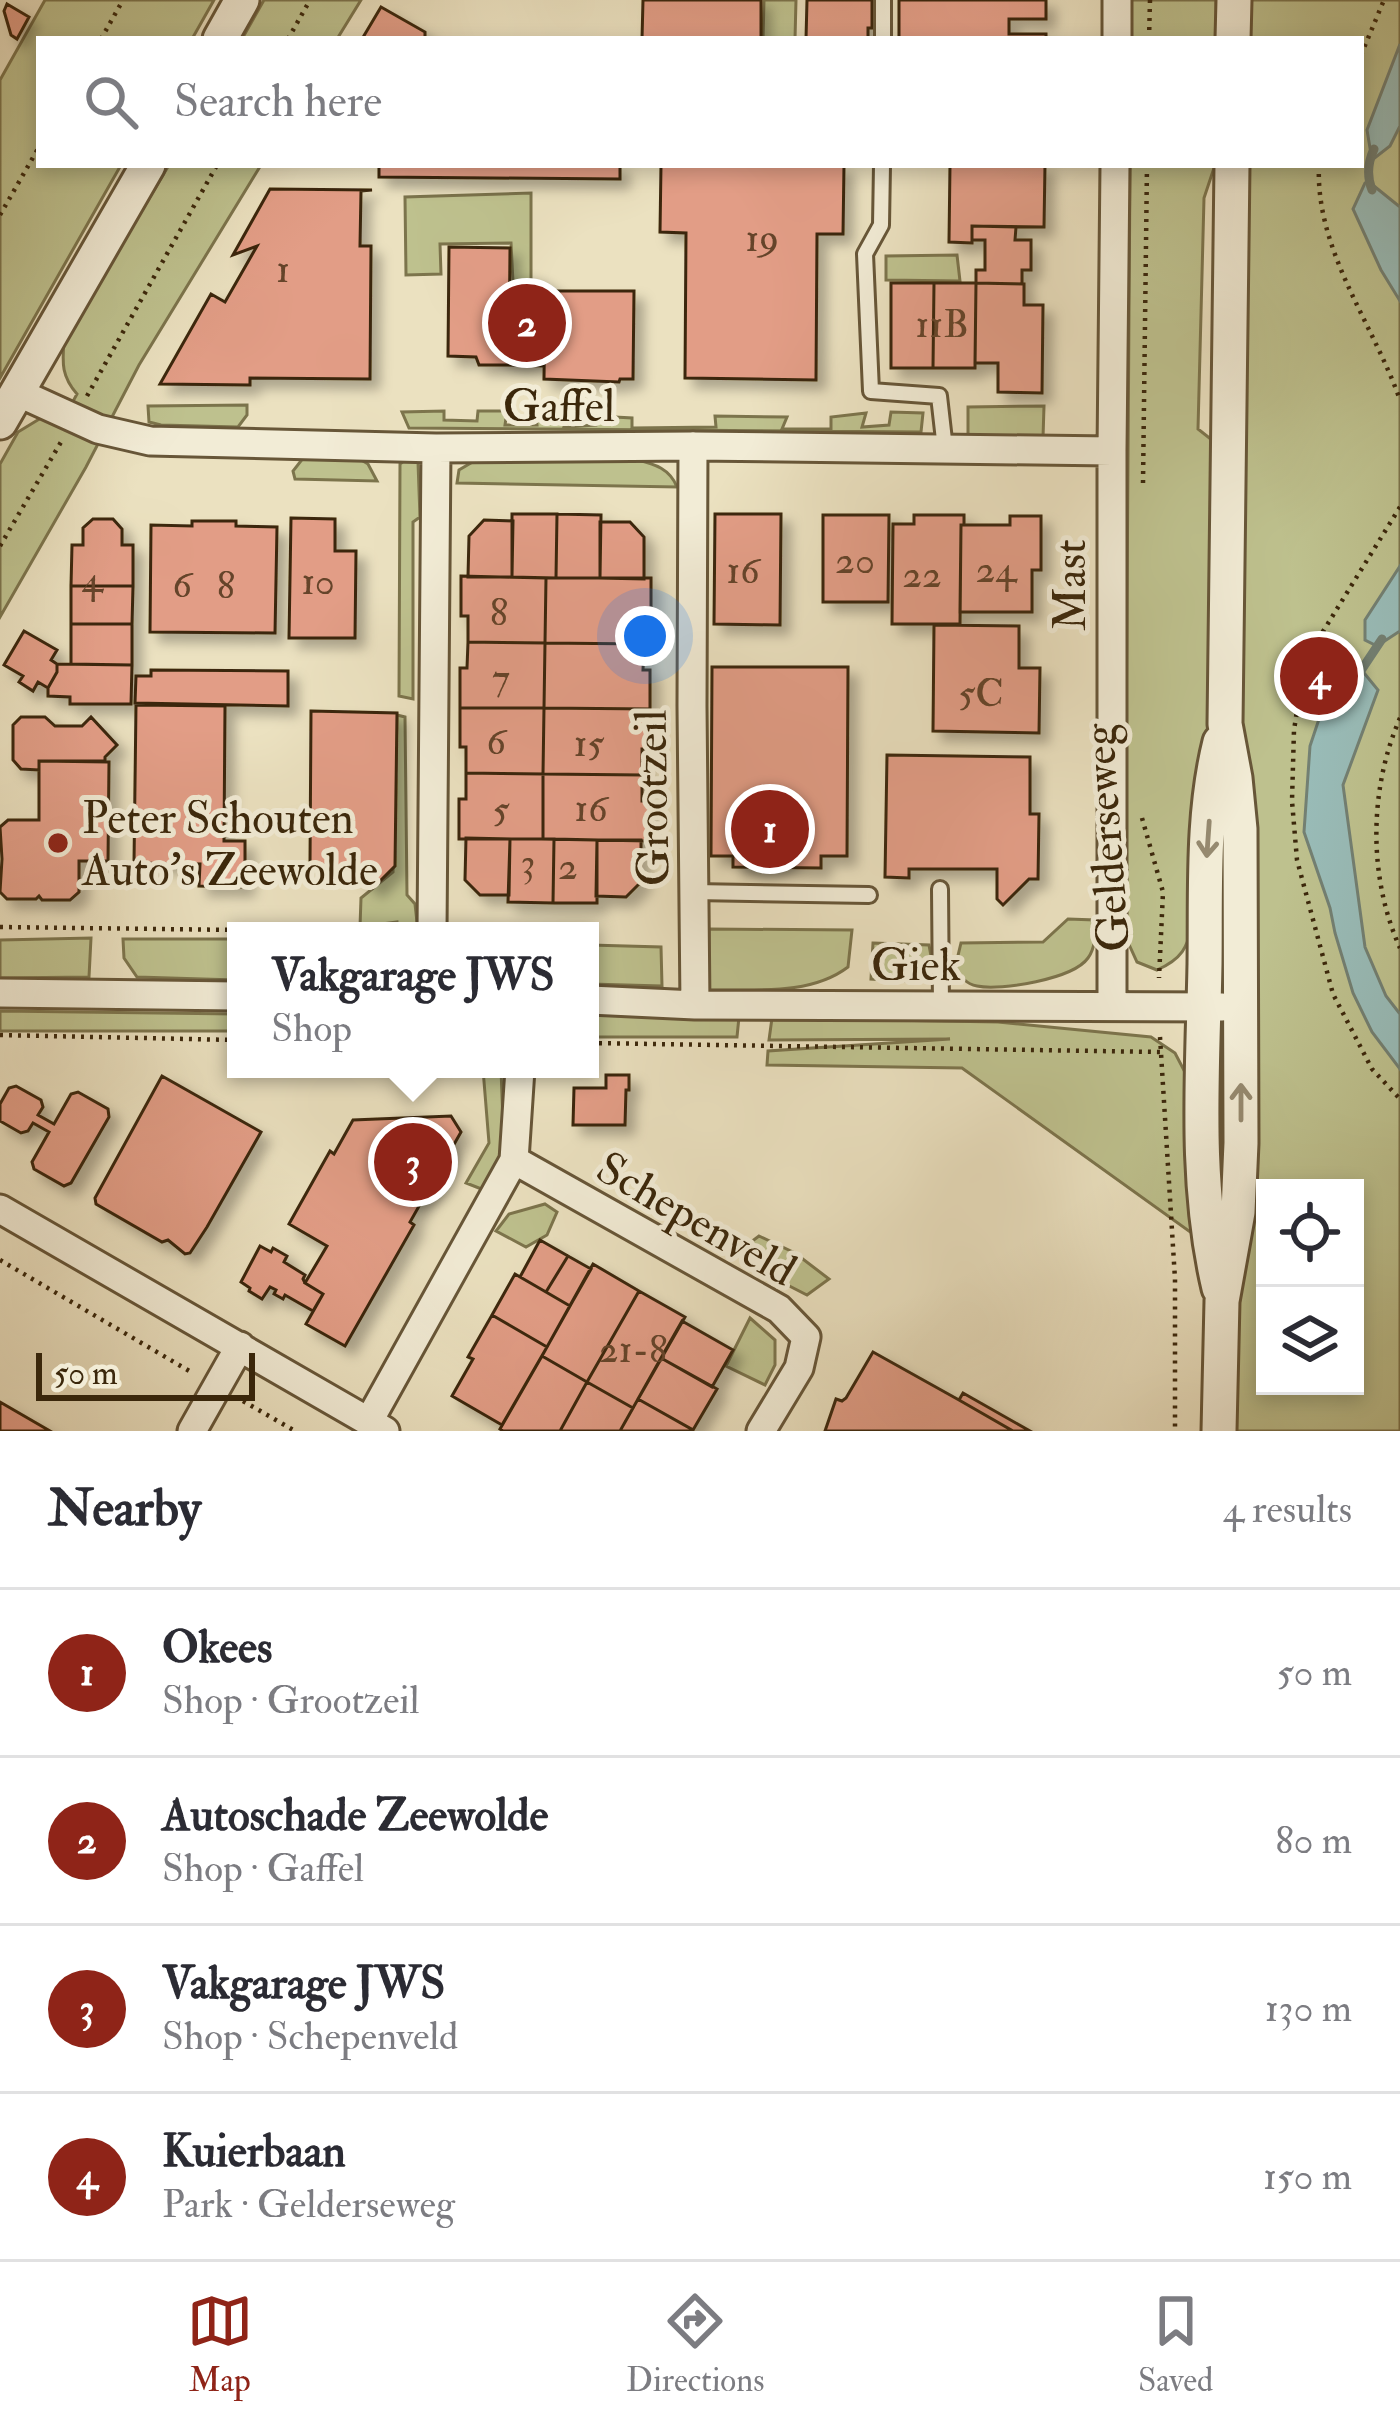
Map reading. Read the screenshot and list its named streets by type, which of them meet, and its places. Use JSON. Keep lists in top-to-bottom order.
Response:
{
  "streets": {
    "street": [
      "Gaffel",
      "Mast",
      "Grootzeil",
      "Gelderseweg",
      "Giek",
      "Schepenveld"
    ]
  },
  "crossings": [
    ["Gaffel", "Mast"],
    ["Gaffel", "Grootzeil"],
    ["Mast", "Giek"],
    ["Grootzeil", "Giek"],
    ["Gelderseweg", "Giek"]
  ],
  "places": ["Peter Schouten Auto's Zeewolde"],
  "house_numbers": [
    "19",
    "1",
    "11B",
    "20",
    "24",
    "16",
    "22",
    "4",
    "10",
    "6",
    "8",
    "8",
    "7",
    "5C",
    "6",
    "15",
    "16",
    "5",
    "3",
    "2",
    "21-8"
  ],
  "scale_bar": "50 m",
  "page": {
    "search": "Search here",
    "pins": [
      "2",
      "4",
      "1",
      "3"
    ],
    "popup": ["Vakgarage JWS", "Shop"],
    "scale": "50 m",
    "heading": ["Nearby", "4 results"],
    "list": [
      {
        "mark": "1",
        "name": "Okees",
        "note": "Shop · Grootzeil",
        "value": "50 m"
      },
      {
        "mark": "2",
        "name": "Autoschade Zeewolde",
        "note": "Shop · Gaffel",
        "value": "80 m"
      },
      {
        "mark": "3",
        "name": "Vakgarage JWS",
        "note": "Shop · Schepenveld",
        "value": "130 m"
      },
      {
        "mark": "4",
        "name": "Kuierbaan",
        "note": "Park · Gelderseweg",
        "value": "150 m"
      }
    ],
    "nav": ["Map", "Directions", "Saved"]
  }
}
